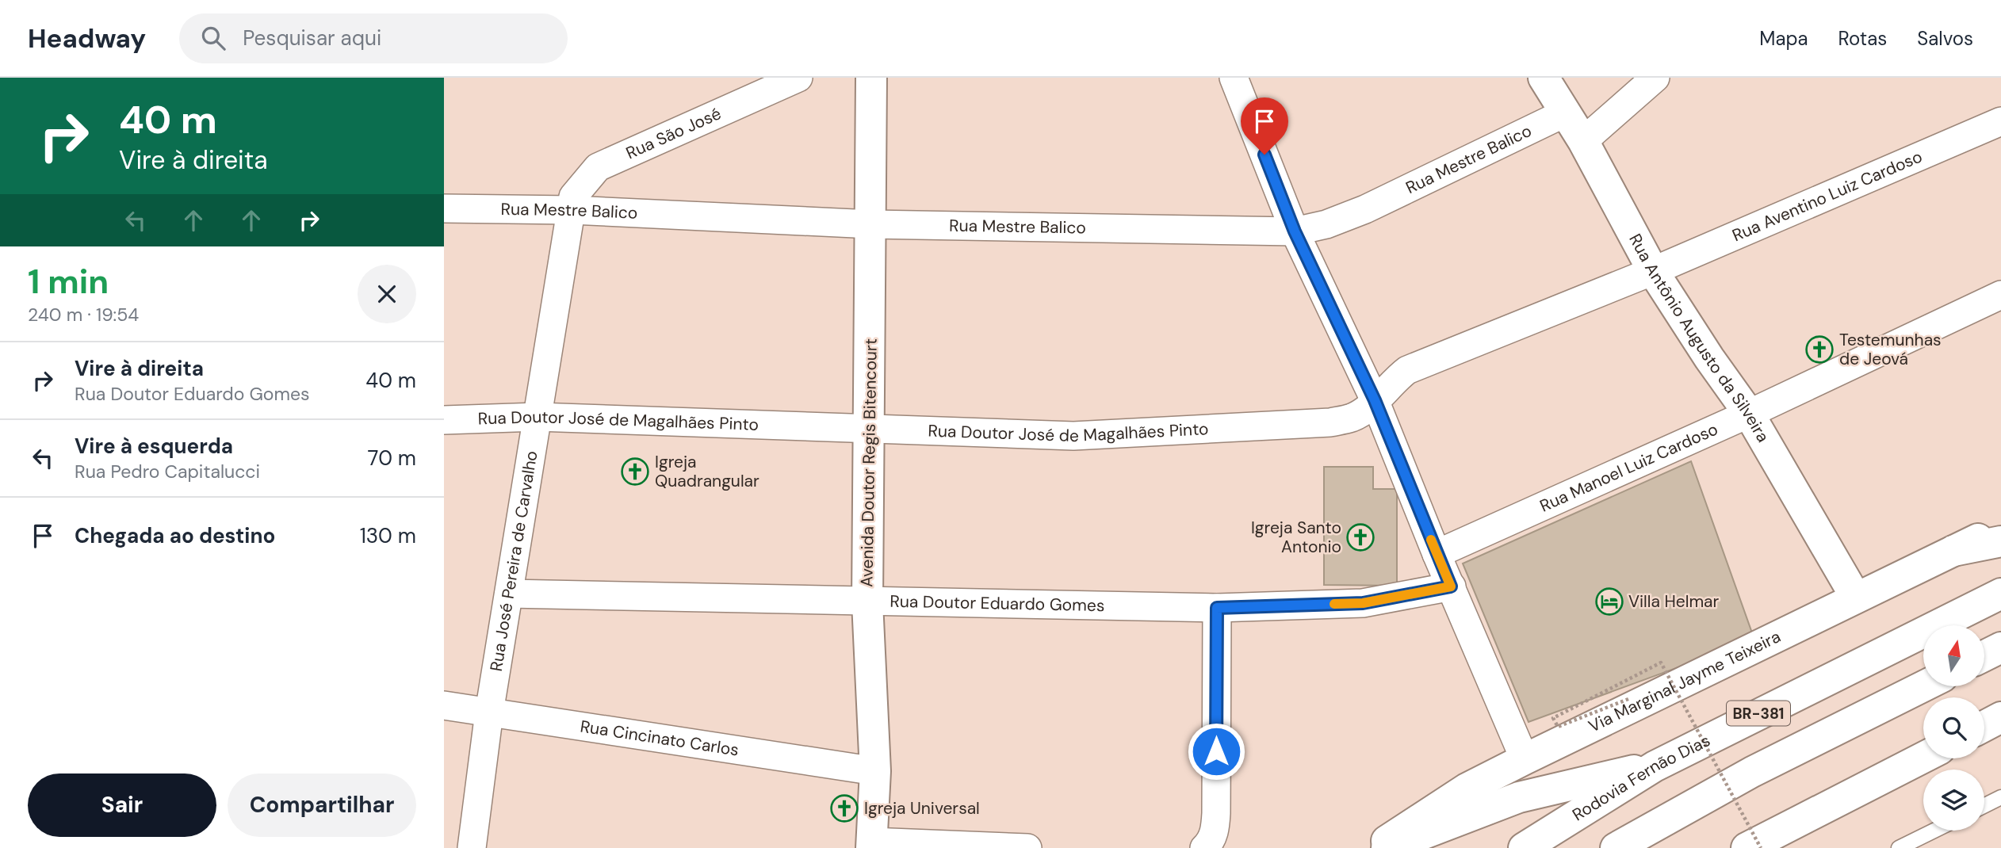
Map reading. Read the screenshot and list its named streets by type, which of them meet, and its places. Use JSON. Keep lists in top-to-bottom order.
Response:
{
  "streets": {
    "main road": [
      "Rua Antônio Augusto da Silveira",
      "Avenida Doutor Regis Bitencourt",
      "Via Marginal Jayme Teixeira",
      "BR-381",
      "Rodovia Fernão Dias"
    ],
    "street": [
      "Rua São José",
      "Rua Mestre Balico",
      "Rua Aventino Luiz Cardoso",
      "Rua Doutor José de Magalhães Pinto",
      "Rua Manoel Luiz Cardoso",
      "Rua José Pereira de Carvalho",
      "Rua Doutor Eduardo Gomes",
      "Rua Cincinato Carlos"
    ]
  },
  "crossings": [
    ["Rua São José", "Rua Mestre Balico"],
    ["Rua São José", "Rua José Pereira de Carvalho"],
    ["Rua Mestre Balico", "Rua Antônio Augusto da Silveira"],
    ["Rua Mestre Balico", "Avenida Doutor Regis Bitencourt"],
    ["Rua Mestre Balico", "Rua José Pereira de Carvalho"],
    ["Rua Aventino Luiz Cardoso", "Rua Antônio Augusto da Silveira"],
    ["Rua Aventino Luiz Cardoso", "Rua Doutor José de Magalhães Pinto"],
    ["Rua Antônio Augusto da Silveira", "Rua Doutor José de Magalhães Pinto"],
    ["Rua Antônio Augusto da Silveira", "Rua Manoel Luiz Cardoso"],
    ["Rua Antônio Augusto da Silveira", "Via Marginal Jayme Teixeira"],
    ["Rua Doutor José de Magalhães Pinto", "Avenida Doutor Regis Bitencourt"],
    ["Rua Doutor José de Magalhães Pinto", "Rua José Pereira de Carvalho"],
    ["Avenida Doutor Regis Bitencourt", "Rua Doutor Eduardo Gomes"],
    ["Avenida Doutor Regis Bitencourt", "Rua Cincinato Carlos"],
    ["Rua José Pereira de Carvalho", "Rua Doutor Eduardo Gomes"],
    ["Rua José Pereira de Carvalho", "Rua Cincinato Carlos"]
  ],
  "places": {
    "church": [
      "Testemunhas de Jeová",
      "Igreja Quadrangular",
      "Igreja Santo Antonio",
      "Igreja Universal"
    ],
    "hotel": ["Villa Helmar"]
  },
  "north": "top",
  "page": {
    "header": "Headway",
    "search": "Pesquisar aqui",
    "nav": ["Mapa", "Rotas", "Salvos"],
    "turn": ["40 m", "Vire à direita"],
    "heading": ["1 min", "240 m · 19:54"],
    "list": [
      {
        "name": "Vire à direita",
        "note": "Rua Doutor Eduardo Gomes",
        "value": "40 m"
      },
      {
        "name": "Vire à esquerda",
        "note": "Rua Pedro Capitalucci",
        "value": "70 m"
      },
      {
        "name": "Chegada ao destino",
        "value": "130 m"
      }
    ],
    "buttons": ["Sair", "Compartilhar"]
  }
}
